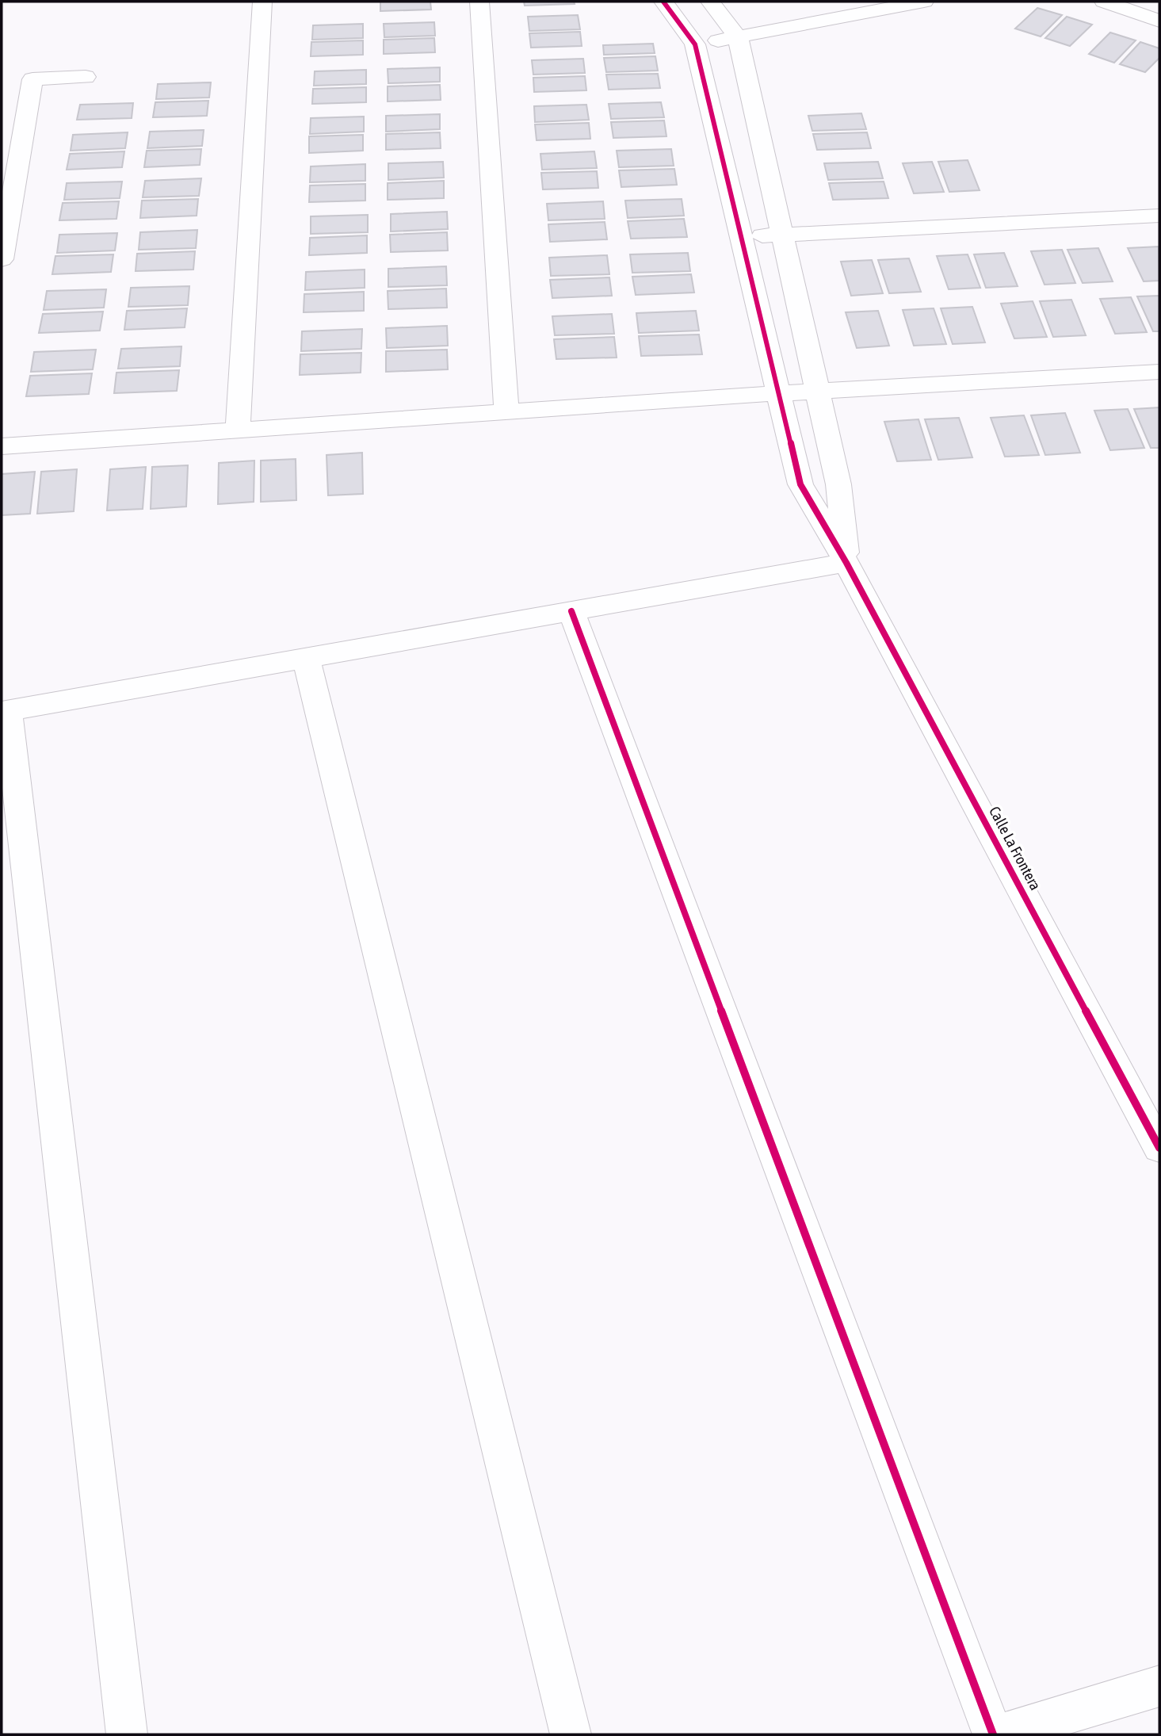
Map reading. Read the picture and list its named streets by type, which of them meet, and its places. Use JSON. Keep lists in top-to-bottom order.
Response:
{
  "streets": {
    "street": ["Calle La Frontera"]
  }
}
